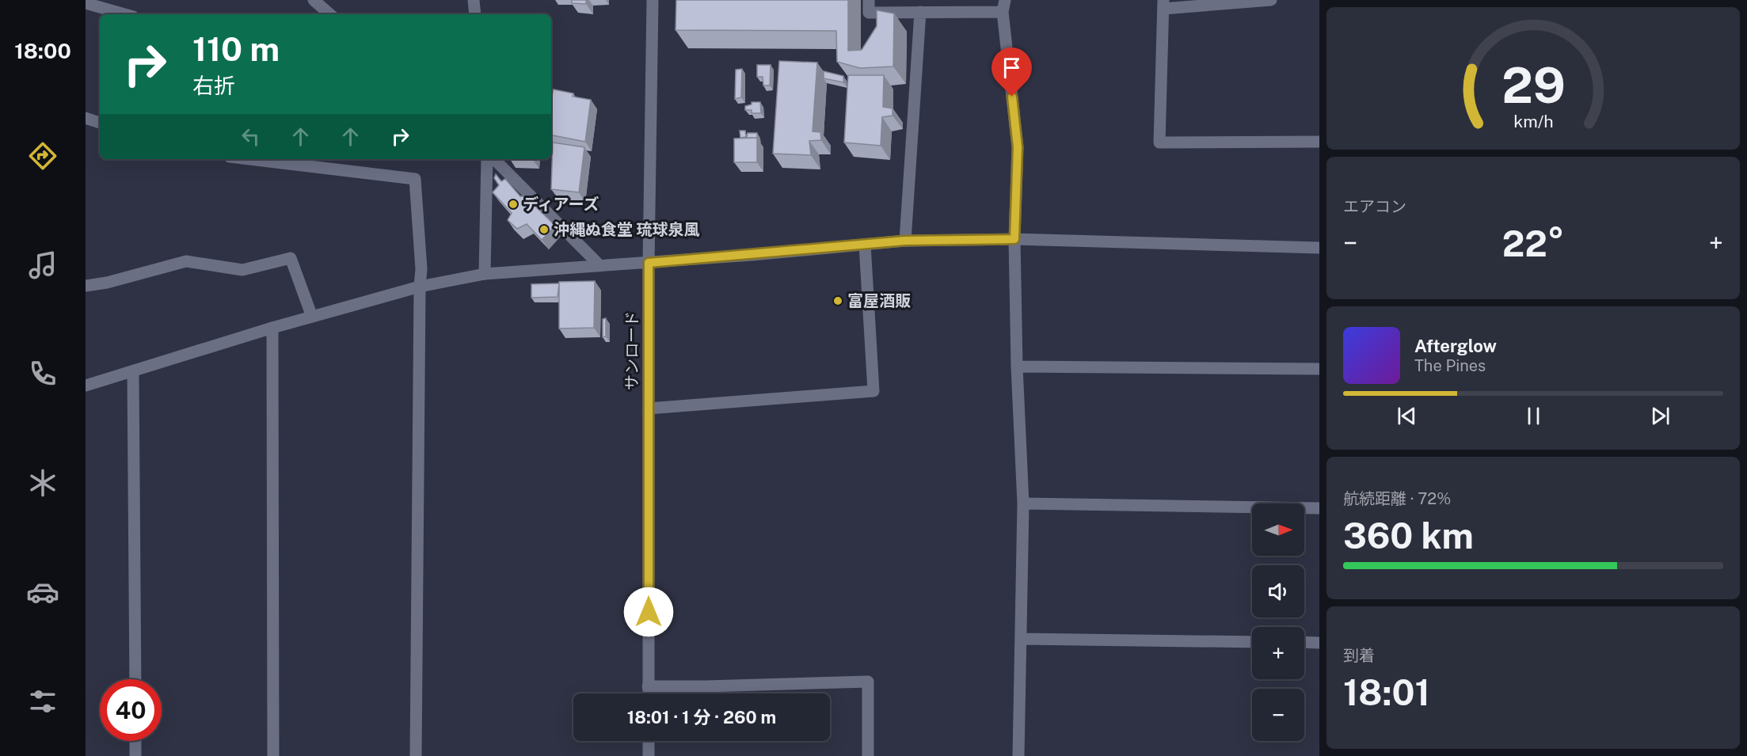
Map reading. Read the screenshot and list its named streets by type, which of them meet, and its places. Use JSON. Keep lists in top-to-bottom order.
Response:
{
  "streets": {
    "street": ["サンロード"]
  },
  "places": ["ディアーズ", "沖縄ぬ食堂 琉球泉風", "富屋酒販"],
  "north": "right",
  "page": {
    "tabs": "18:00",
    "turn": ["110 m", "右折"],
    "tile": [
      "エアコン",
      ["航続距離 · 72%", "360 km"],
      ["到着", "18:01"]
    ],
    "heat": ["−", "22°", "+"],
    "song": ["Afterglow", "The Pines"],
    "map_buttons": ["+", "−"],
    "limit": "40",
    "trip": "18:01 · 1 分 · 260 m",
    "gauge": ["29", "km/h"]
  }
}
